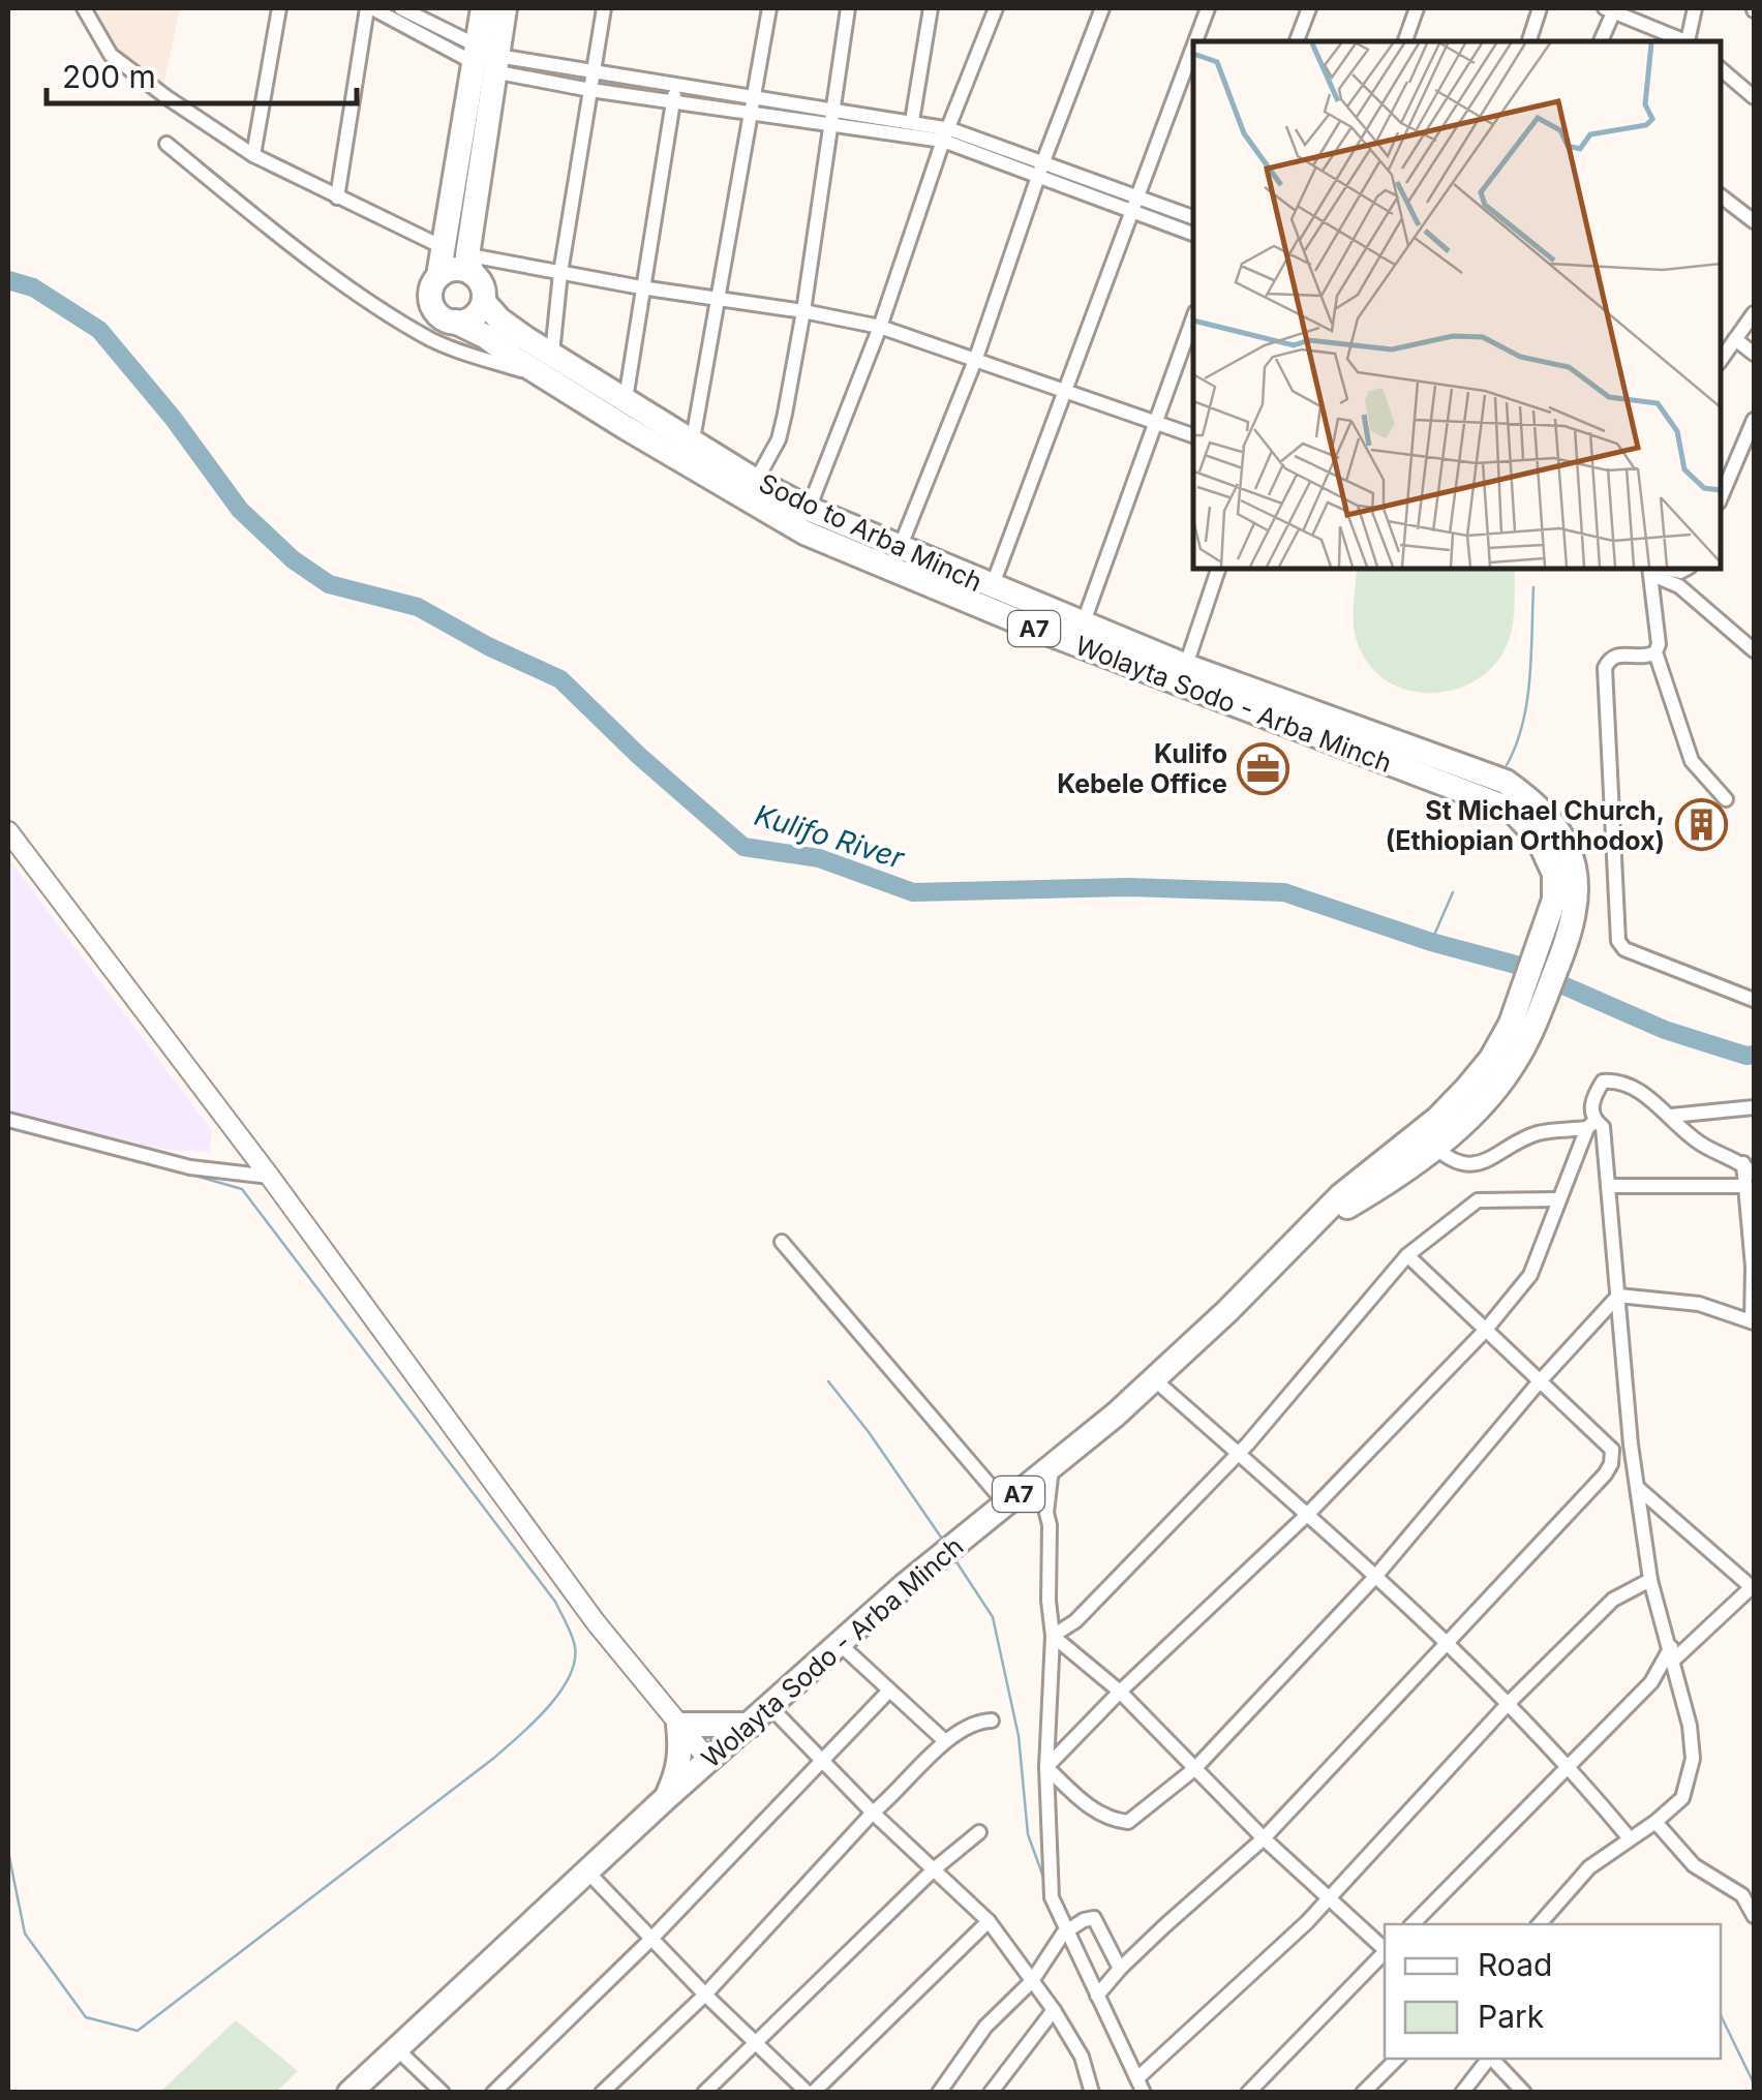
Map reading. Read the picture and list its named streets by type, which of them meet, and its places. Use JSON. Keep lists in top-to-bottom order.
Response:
{
  "streets": {
    "highway": ["Sodo to Arba Minch", "A7", "Wolayta Sodo - Arba Minch"]
  },
  "crossings": [
    ["Sodo to Arba Minch", "Wolayta Sodo - Arba Minch"]
  ],
  "water": ["Kulifo River"],
  "places": {
    "office": ["Kulifo Kebele Office"],
    "building": ["St Michael Church, (Ethiopian Orthhodox)"]
  },
  "legend": ["Road", "Park"],
  "scale_bar": "200 m"
}
